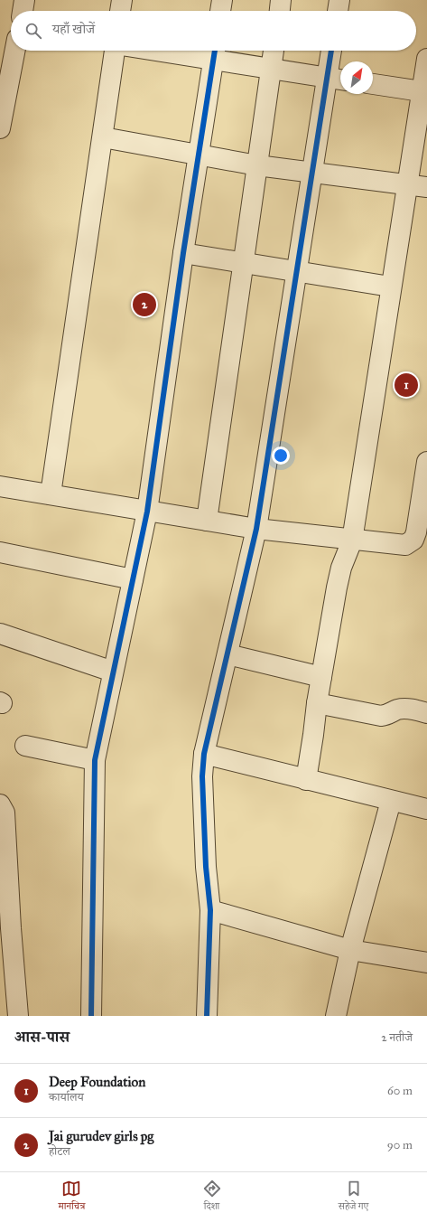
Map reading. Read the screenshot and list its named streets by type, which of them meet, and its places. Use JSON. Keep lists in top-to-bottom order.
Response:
{
  "north": "top right",
  "page": {
    "search": "यहाँ खोजें",
    "pins": ["2", "1"],
    "heading": ["आस-पास", "2 नतीजे"],
    "list": [
      {
        "mark": "1",
        "name": "Deep Foundation",
        "note": "कार्यालय",
        "value": "60 m"
      },
      {
        "mark": "2",
        "name": "Jai gurudev girls pg",
        "note": "होटल",
        "value": "90 m"
      }
    ],
    "nav": ["मानचित्र", "दिशा", "सहेजे गए"]
  }
}
